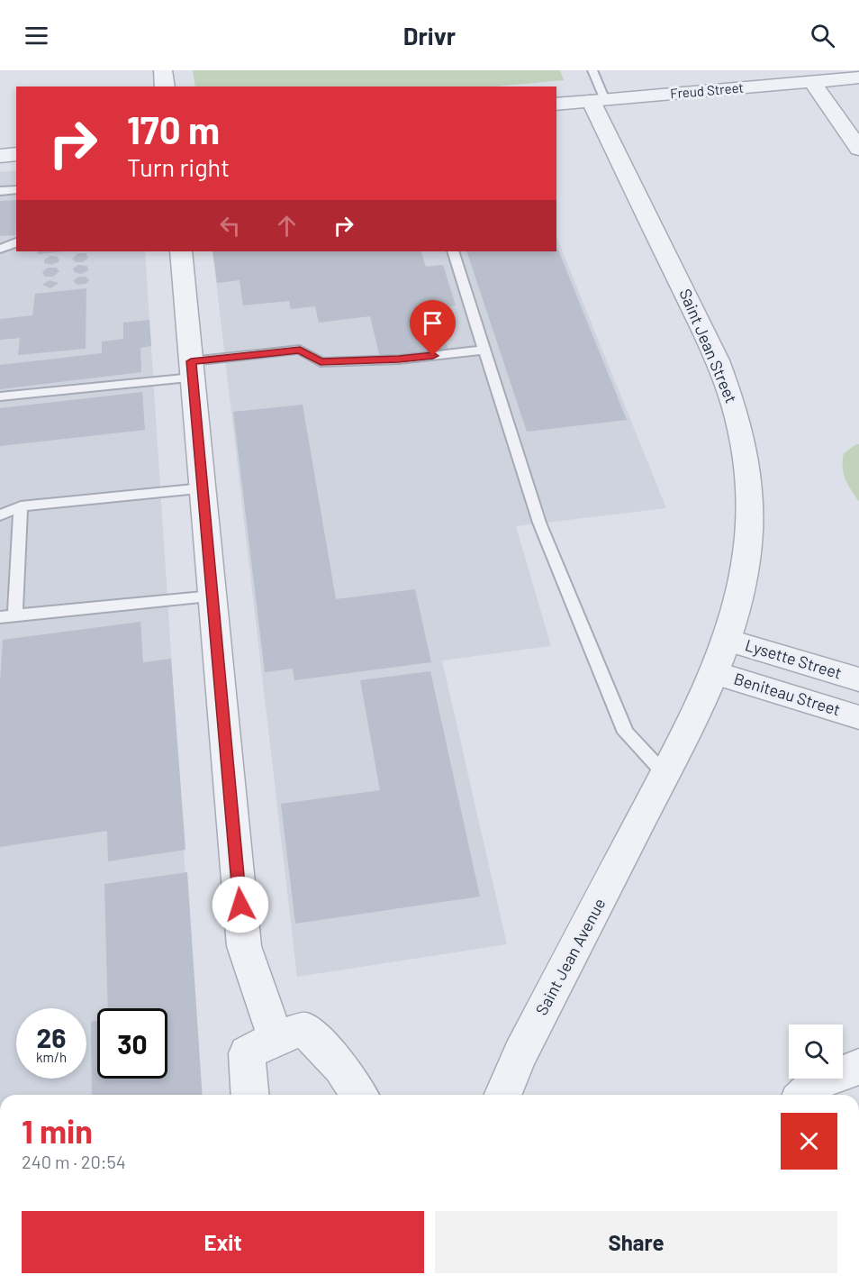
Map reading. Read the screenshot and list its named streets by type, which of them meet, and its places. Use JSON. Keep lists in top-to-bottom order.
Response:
{
  "streets": {
    "street": [
      "Freud Street",
      "Saint Jean Street",
      "Lysette Street",
      "Beniteau Street",
      "Saint Jean Avenue"
    ]
  },
  "crossings": [
    ["Freud Street", "Saint Jean Street"],
    ["Saint Jean Street", "Lysette Street"],
    ["Saint Jean Street", "Beniteau Street"],
    ["Saint Jean Street", "Saint Jean Avenue"]
  ],
  "page": {
    "header": "Drivr",
    "turn": ["170 m", "Turn right"],
    "speed": "26 km/h",
    "limit": "30",
    "heading": ["1 min", "240 m · 20:54"],
    "buttons": ["Exit", "Share"]
  }
}
